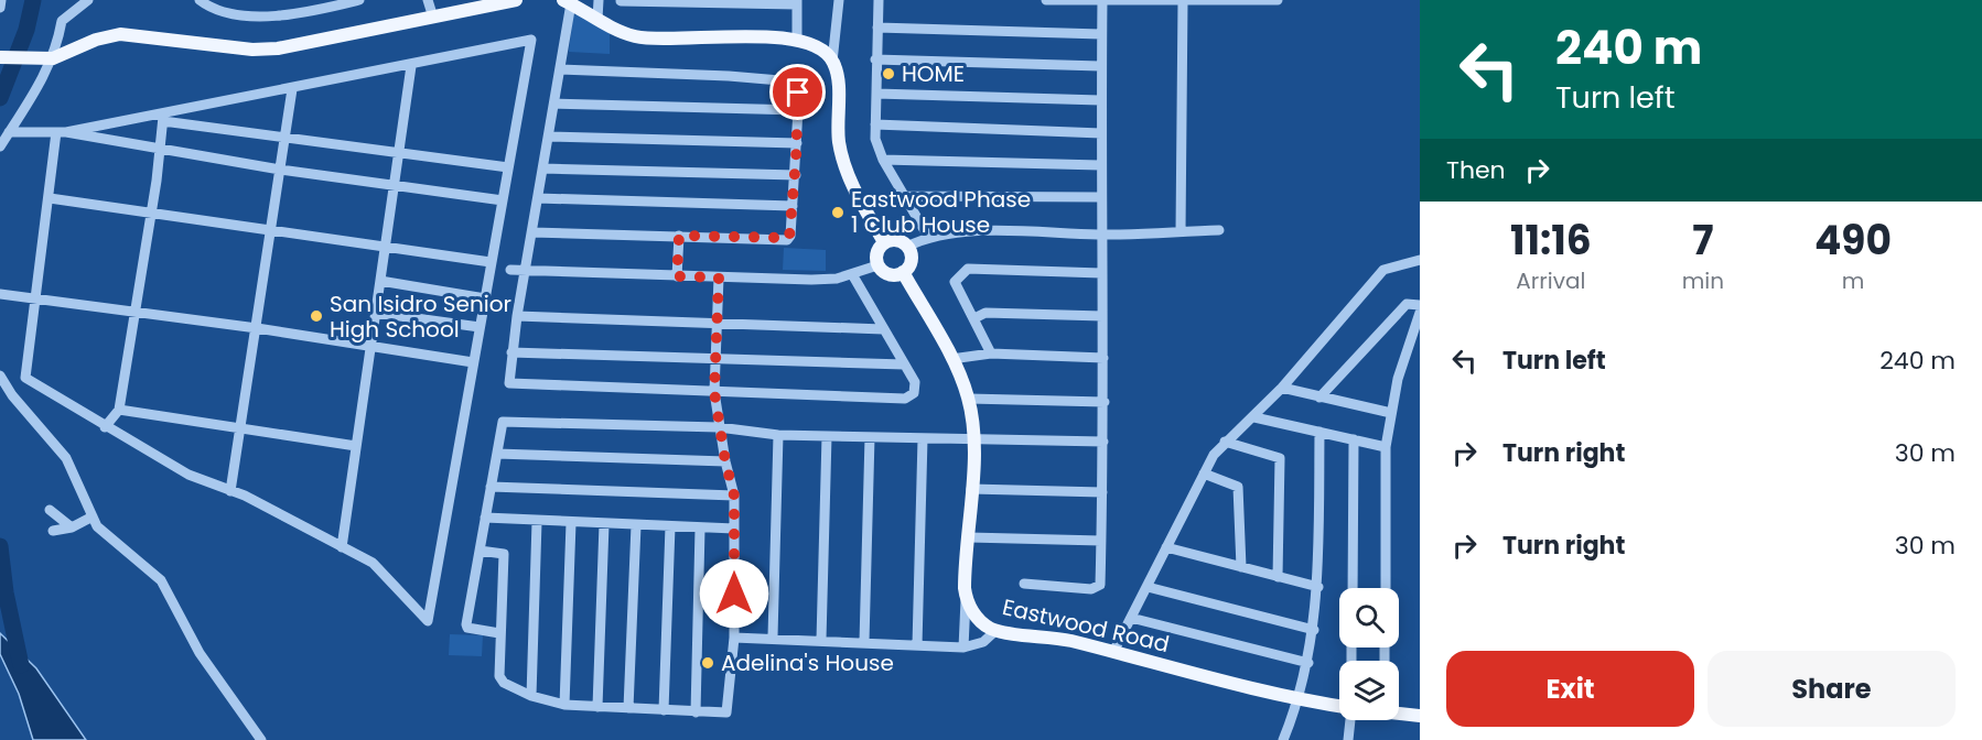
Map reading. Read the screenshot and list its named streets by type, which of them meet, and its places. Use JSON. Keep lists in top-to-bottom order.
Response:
{
  "streets": {
    "main road": ["Eastwood Road"]
  },
  "places": [
    "HOME",
    "Eastwood Phase 1 Club House",
    "San Isidro Senior High School",
    "Adelina's House"
  ],
  "page": {
    "turn": ["240 m", "Turn left"],
    "then": "Then",
    "eta": [
      "11:16",
      "Arrival",
      "7",
      "min",
      "490",
      "m"
    ],
    "list": [
      {
        "name": "Turn left",
        "value": "240 m"
      },
      {
        "name": "Turn right",
        "value": "30 m"
      },
      {
        "name": "Turn right",
        "value": "30 m"
      }
    ],
    "buttons": ["Exit", "Share"]
  }
}
